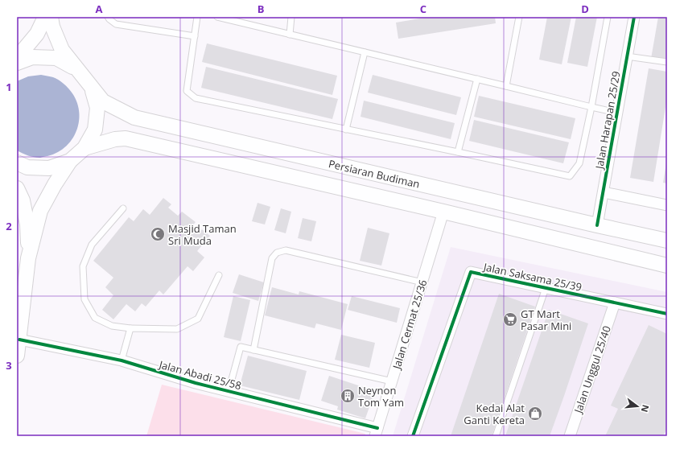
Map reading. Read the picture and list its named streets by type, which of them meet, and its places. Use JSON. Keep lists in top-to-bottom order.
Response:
{
  "streets": {
    "main road": ["Persiaran Budiman"],
    "street": [
      "Jalan Harapan 25/29",
      "Jalan Saksama 25/39",
      "Jalan Cermat 25/36",
      "Jalan Unggul 25/40",
      "Jalan Abadi 25/58"
    ]
  },
  "crossings": [
    ["Jalan Harapan 25/29", "Persiaran Budiman"],
    ["Persiaran Budiman", "Jalan Cermat 25/36"],
    ["Jalan Saksama 25/39", "Jalan Unggul 25/40"],
    ["Jalan Cermat 25/36", "Jalan Abadi 25/58"]
  ],
  "places": {
    "mosque": ["Masjid Taman Sri Muda"],
    "supermarket": ["GT Mart Pasar Mini"],
    "building": ["Neynon Tom Yam"],
    "shop": ["Kedai Alat Ganti Kereta"]
  },
  "north": "right",
  "grid": {
    "columns": [
      "A",
      "B",
      "C",
      "D"
    ],
    "rows": ["1", "2", "3"]
  }
}
